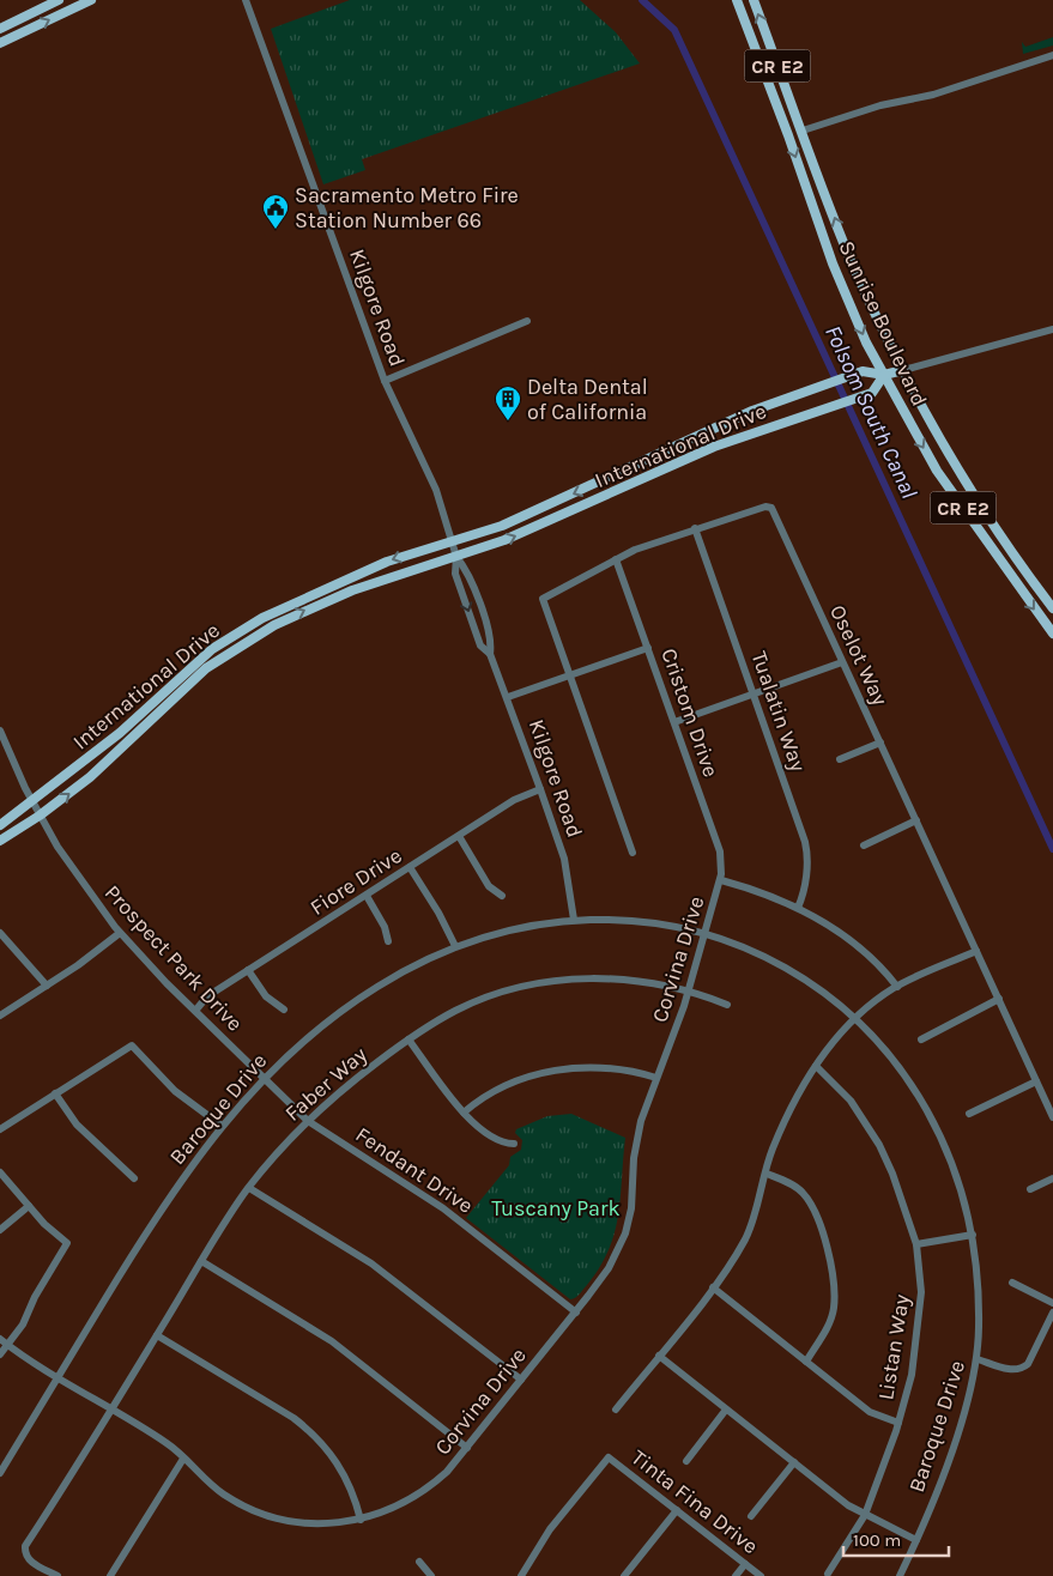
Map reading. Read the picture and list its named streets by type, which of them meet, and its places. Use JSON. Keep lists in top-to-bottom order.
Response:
{
  "streets": {
    "main road": ["CR E2", "Sunrise Boulevard", "International Drive"],
    "street": [
      "Kilgore Road",
      "Oselot Way",
      "Tualatin Way",
      "Cristom Drive",
      "Fiore Drive",
      "Prospect Park Drive",
      "Corvina Drive",
      "Faber Way",
      "Baroque Drive",
      "Fendant Drive",
      "Listan Way",
      "Tinta Fina Drive"
    ]
  },
  "crossings": [
    ["Kilgore Road", "International Drive"],
    ["Kilgore Road", "Fiore Drive"],
    ["Kilgore Road", "Baroque Drive"],
    ["Sunrise Boulevard", "International Drive"],
    ["International Drive", "Prospect Park Drive"],
    ["Oselot Way", "Tualatin Way"],
    ["Oselot Way", "Cristom Drive"],
    ["Cristom Drive", "Corvina Drive"],
    ["Fiore Drive", "Prospect Park Drive"],
    ["Prospect Park Drive", "Baroque Drive"],
    ["Prospect Park Drive", "Fendant Drive"],
    ["Corvina Drive", "Faber Way"],
    ["Corvina Drive", "Baroque Drive"],
    ["Corvina Drive", "Fendant Drive"],
    ["Faber Way", "Fendant Drive"],
    ["Baroque Drive", "Fendant Drive"]
  ],
  "water": ["Folsom South Canal"],
  "parks": ["Tuscany Park"],
  "places": {
    "public building": ["Sacramento Metro Fire Station Number 66"],
    "building": ["Delta Dental of California"]
  },
  "scale_bar": "100 m"
}
